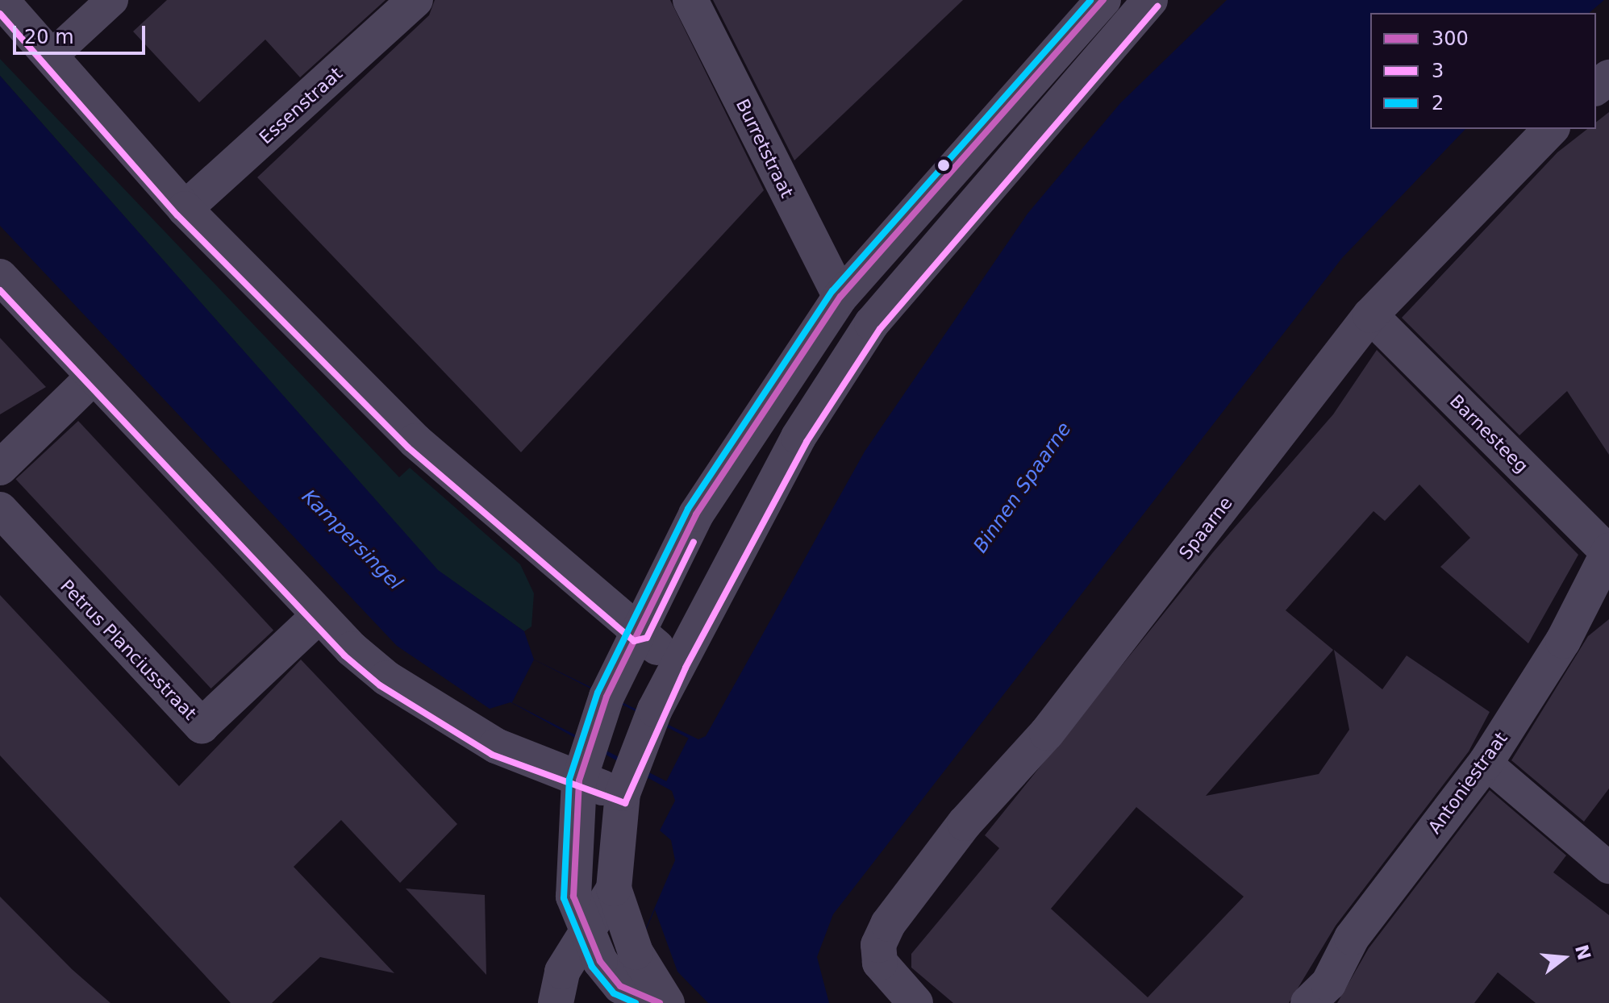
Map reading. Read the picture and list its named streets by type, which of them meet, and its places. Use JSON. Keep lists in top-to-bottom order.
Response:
{
  "streets": {
    "street": [
      "Essenstraat",
      "Burretstraat",
      "Barnesteeg",
      "Spaarne",
      "Petrus Planciusstraat",
      "Antoniestraat"
    ]
  },
  "crossings": [
    ["Barnesteeg", "Spaarne"],
    ["Barnesteeg", "Antoniestraat"]
  ],
  "water": ["Binnen Spaarne", "Kampersingel"],
  "lines": ["transit line 300", "transit line 2", "transit line 3"],
  "legend": ["300", "3", "2"],
  "scale_bar": "20 m",
  "north": "right"
}
